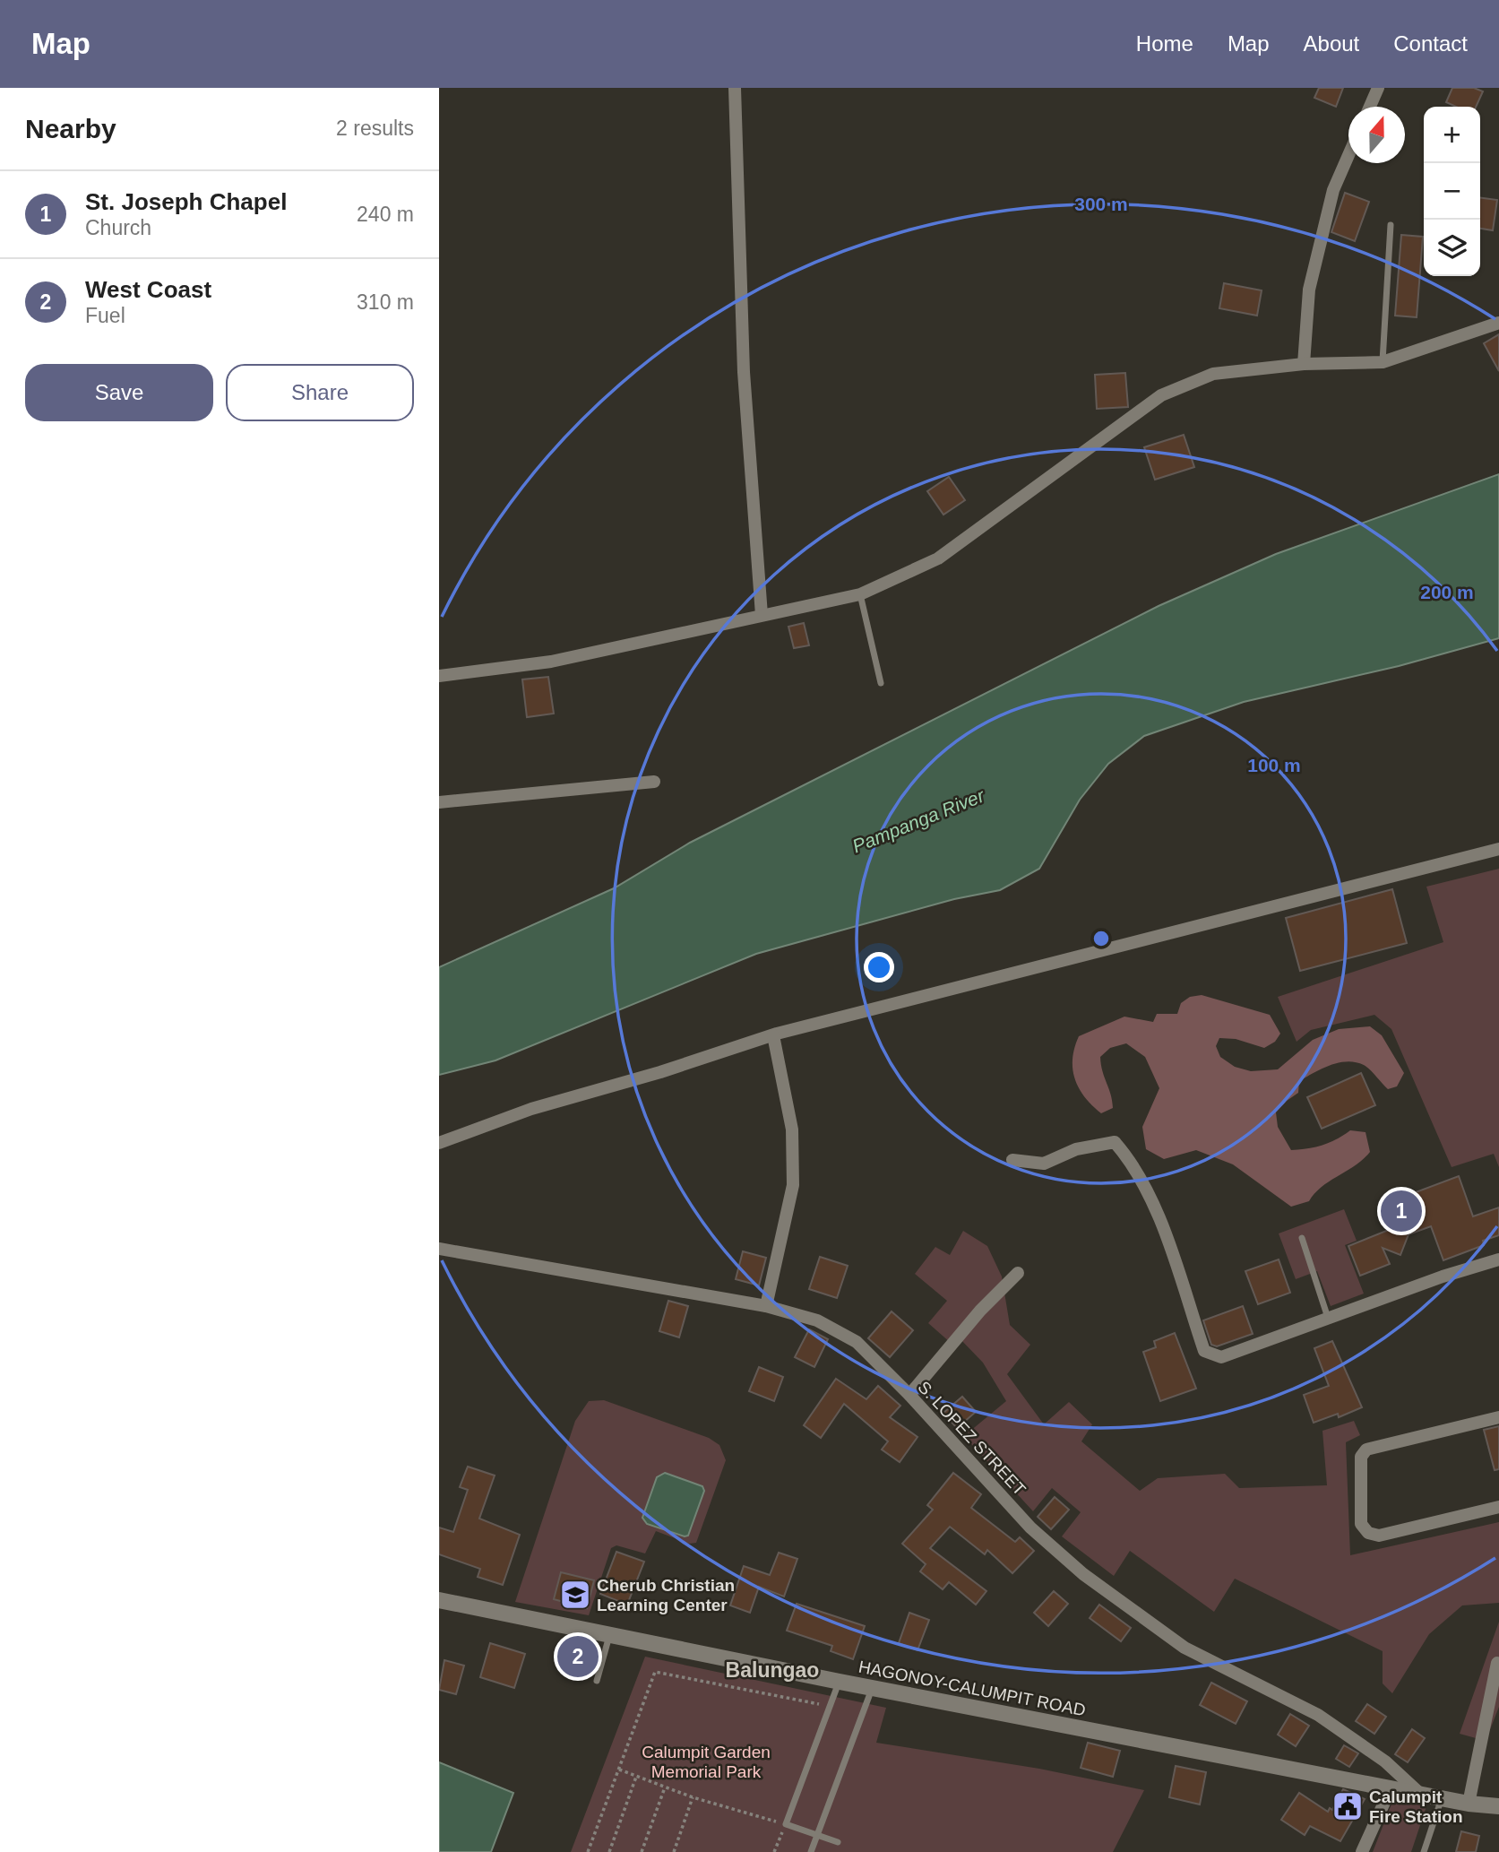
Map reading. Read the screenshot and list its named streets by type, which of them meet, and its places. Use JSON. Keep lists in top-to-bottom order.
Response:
{
  "streets": {
    "main road": ["HAGONOY-CALUMPIT ROAD"],
    "street": ["S. LOPEZ STREET"]
  },
  "crossings": [
    ["S. LOPEZ STREET", "HAGONOY-CALUMPIT ROAD"]
  ],
  "districts": ["Balungao"],
  "water": ["Pampanga River"],
  "parks": ["Calumpit Garden Memorial Park"],
  "places": {
    "school or university": ["Cherub Christian Learning Center"],
    "public building": ["Calumpit Fire Station"]
  },
  "north": "top",
  "page": {
    "header": "Map",
    "nav": [
      "Home",
      "Map",
      "About",
      "Contact"
    ],
    "heading": ["Nearby", "2 results"],
    "map_buttons": ["+", "−"],
    "list": [
      {
        "mark": "1",
        "name": "St. Joseph Chapel",
        "note": "Church",
        "value": "240 m"
      },
      {
        "mark": "2",
        "name": "West Coast",
        "note": "Fuel",
        "value": "310 m"
      }
    ],
    "buttons": ["Save", "Share"],
    "pins": ["1", "2"]
  },
  "rings": ["300 m", "200 m", "100 m"]
}
